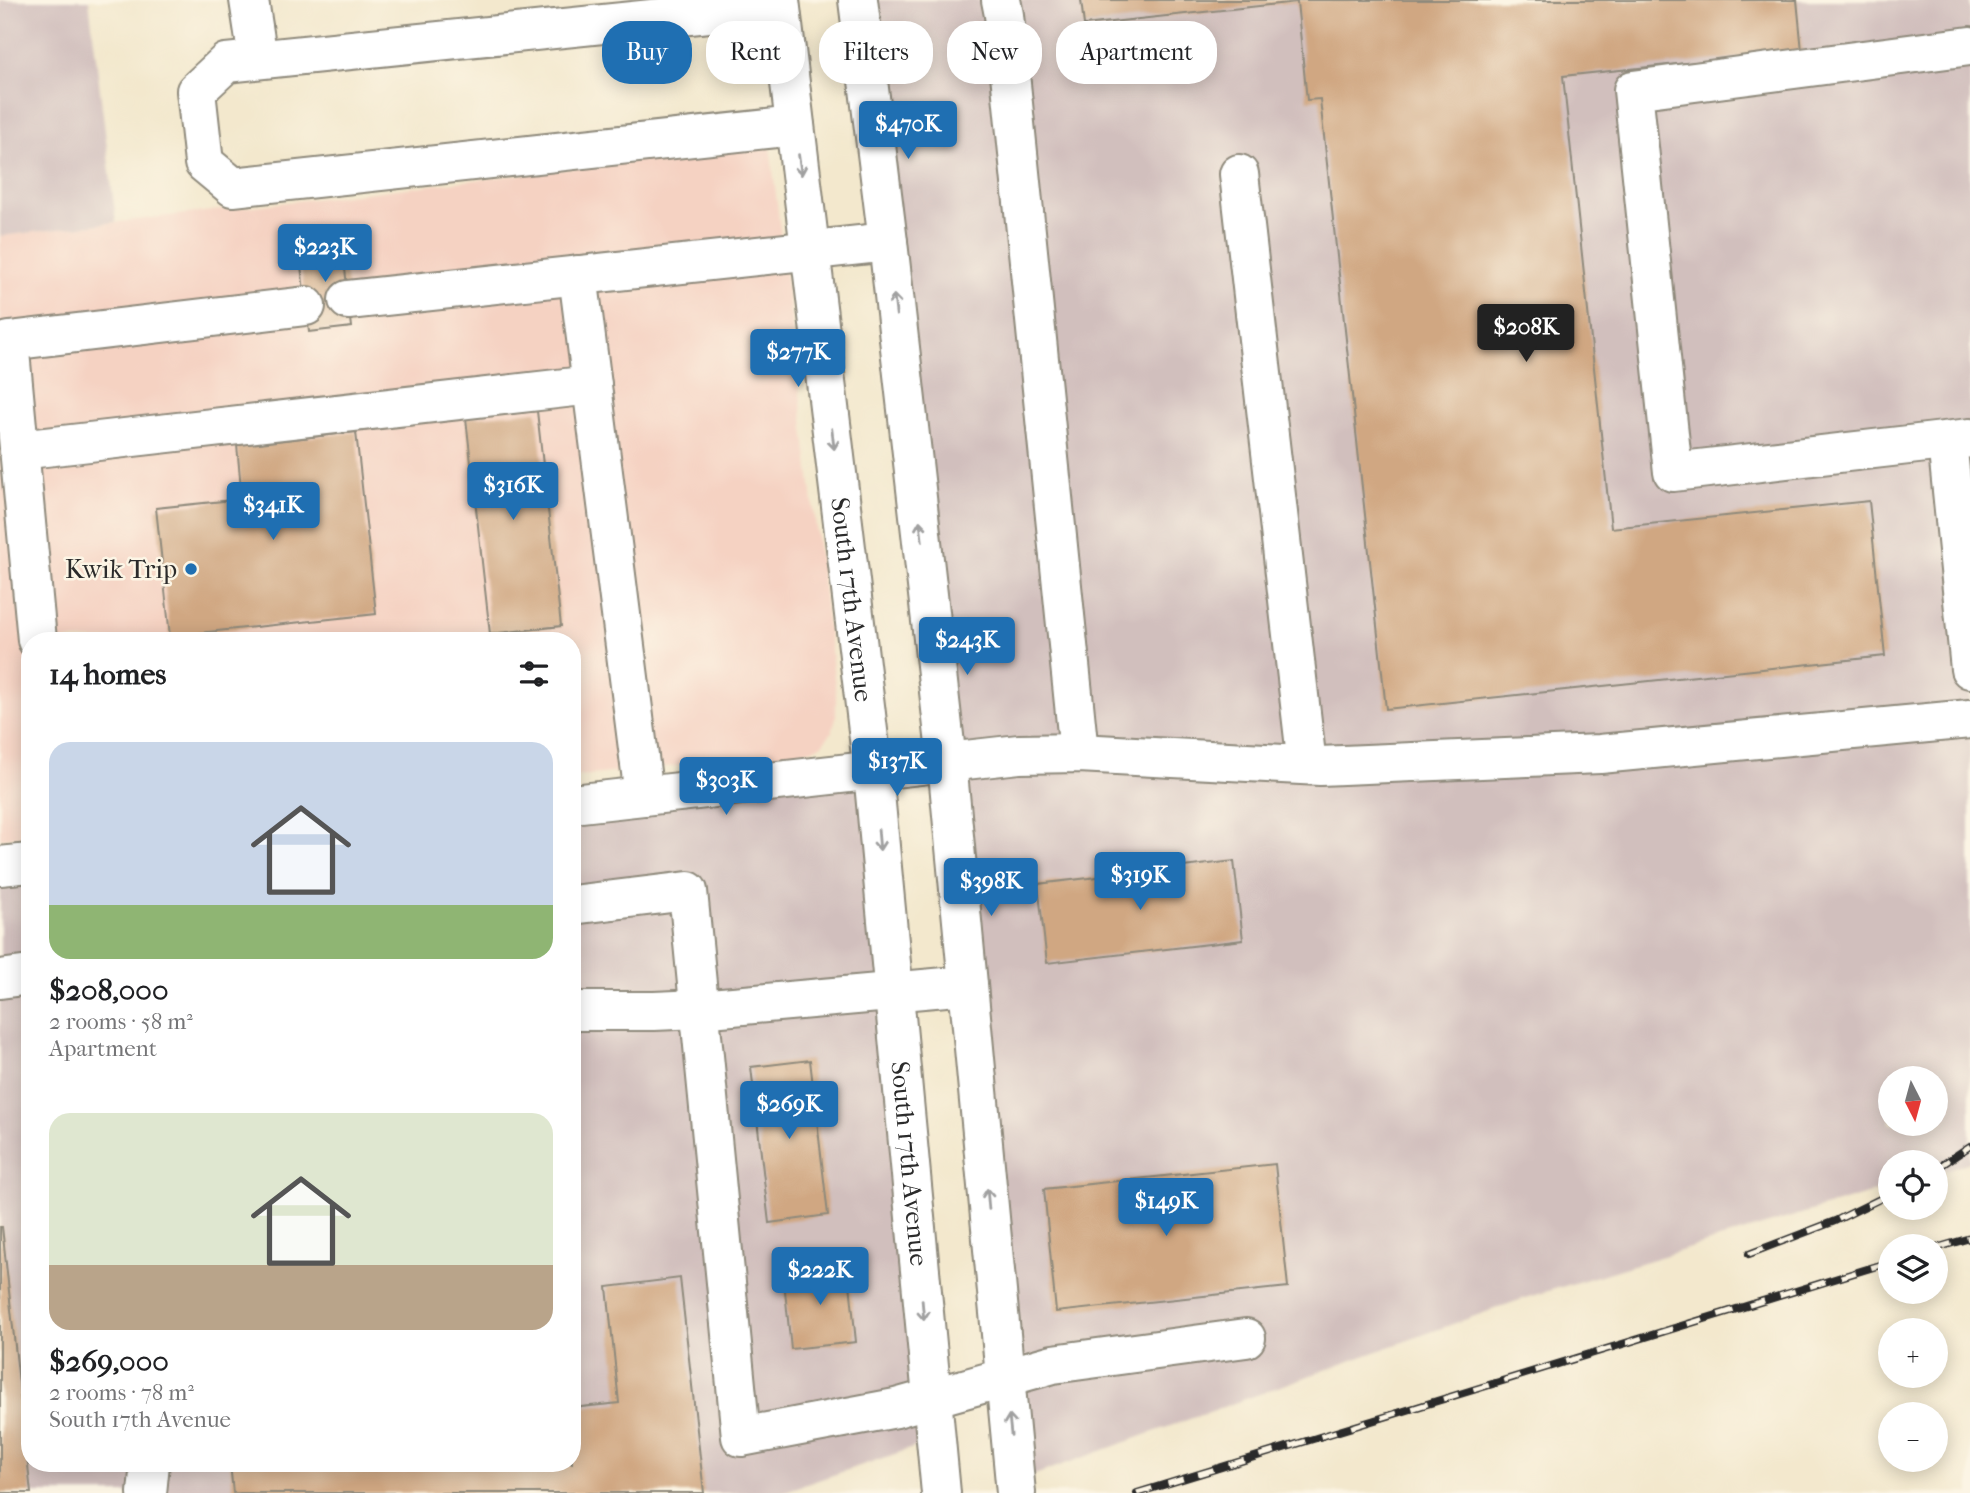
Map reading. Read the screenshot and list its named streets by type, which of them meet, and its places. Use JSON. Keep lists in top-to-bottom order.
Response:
{
  "streets": {
    "main road": ["South 17th Avenue"]
  },
  "places": ["Kwik Trip"],
  "north": "bottom",
  "page": {
    "chip": [
      "Buy",
      "Rent",
      "Filters",
      "New",
      "Apartment"
    ],
    "price": [
      "$470K",
      "$223K",
      "$208K",
      "$277K",
      "$316K",
      "$341K",
      "$243K",
      "$137K",
      "$303K",
      "$319K",
      "$398K",
      "$269K",
      "$149K",
      "$222K"
    ],
    "heading": "14 homes",
    "list": [
      {
        "name": "$208,000",
        "note": "2 rooms · 58 m² · Apartment"
      },
      {
        "name": "$269,000",
        "note": "2 rooms · 78 m² · South 17th Avenue"
      }
    ],
    "map_buttons": ["+", "−"]
  }
}
